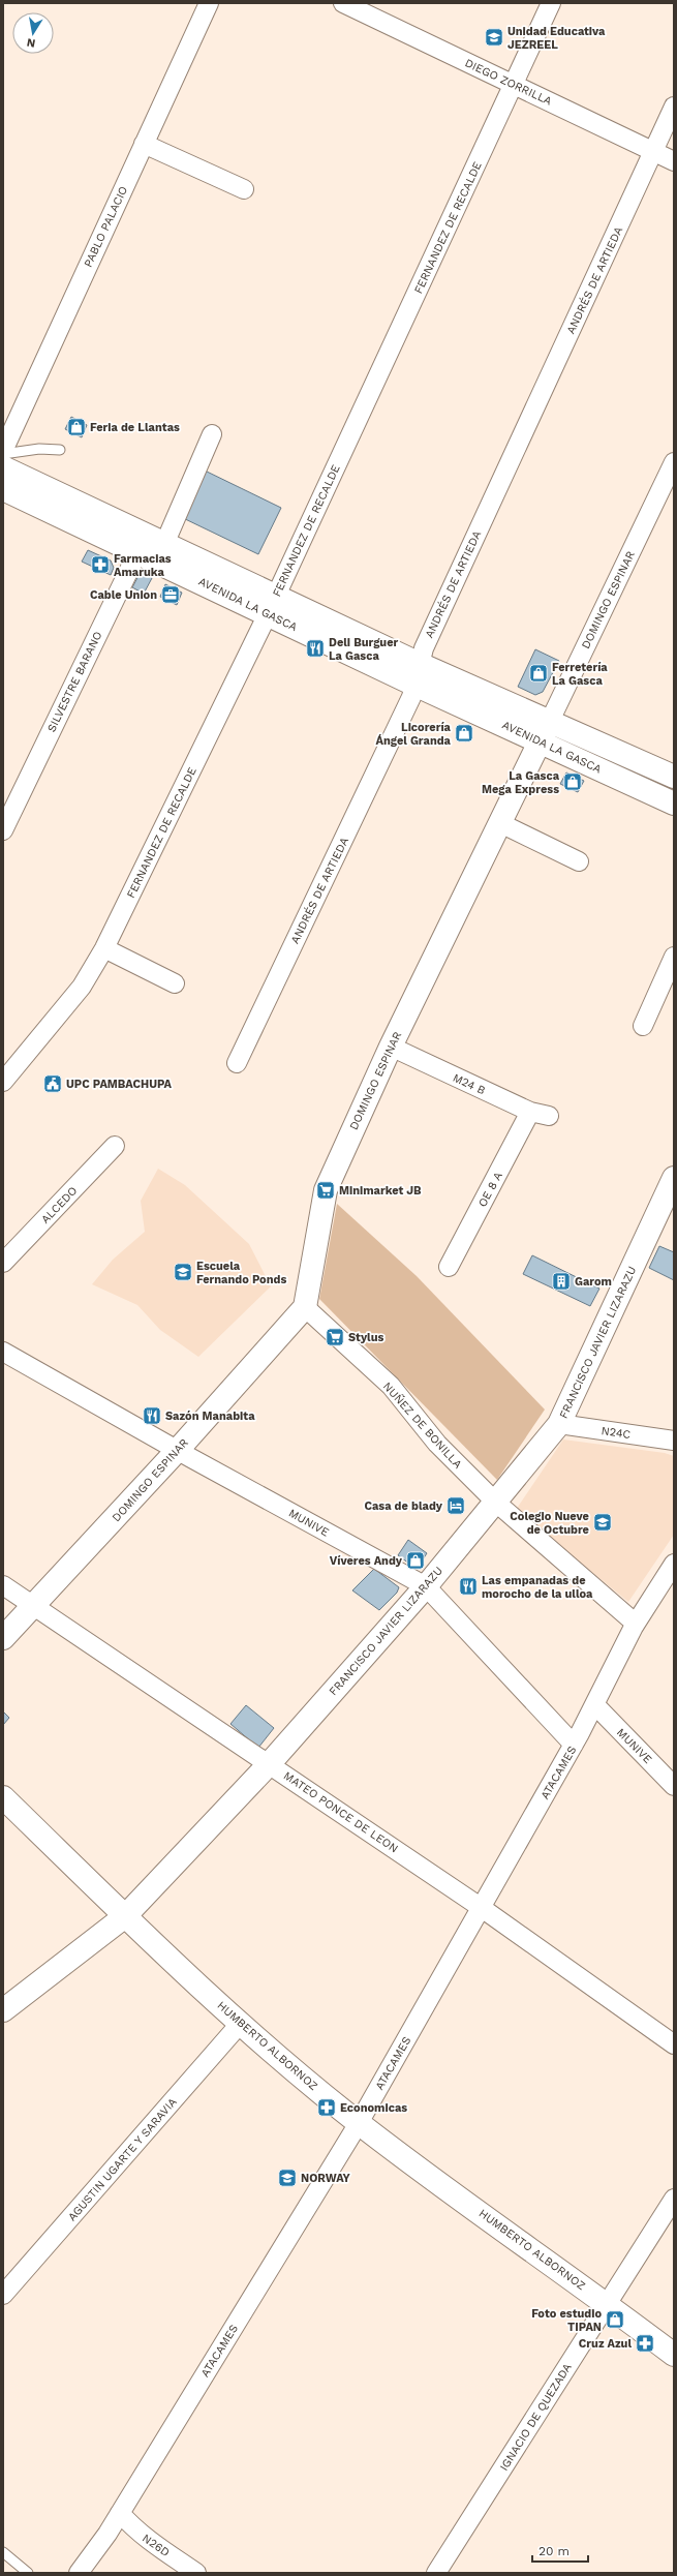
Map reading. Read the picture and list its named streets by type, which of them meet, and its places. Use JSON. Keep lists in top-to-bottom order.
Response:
{
  "streets": {
    "street": [
      "DIEGO ZORRILLA",
      "PABLO PALACIO",
      "FERNANDEZ DE RECALDE",
      "ANDRÉS DE ARTIEDA",
      "DOMINGO ESPINAR",
      "AVENIDA LA GASCA",
      "SILVESTRE BARANO",
      "M24 B",
      "OE 8 A",
      "ALCEDO",
      "FRANCISCO JAVIER LIZARAZU",
      "NUÑEZ DE BONILLA",
      "N24C",
      "MUNIVE",
      "ATACAMES",
      "MATEO PONCE DE LEON",
      "HUMBERTO ALBORNOZ",
      "AGUSTIN UGARTE Y SARAVIA",
      "IGNACIO DE QUEZADA",
      "N26D"
    ]
  },
  "crossings": [
    ["DIEGO ZORRILLA", "FERNANDEZ DE RECALDE"],
    ["DIEGO ZORRILLA", "ANDRÉS DE ARTIEDA"],
    ["FERNANDEZ DE RECALDE", "AVENIDA LA GASCA"],
    ["ANDRÉS DE ARTIEDA", "AVENIDA LA GASCA"],
    ["DOMINGO ESPINAR", "AVENIDA LA GASCA"],
    ["DOMINGO ESPINAR", "M24 B"],
    ["DOMINGO ESPINAR", "NUÑEZ DE BONILLA"],
    ["DOMINGO ESPINAR", "MUNIVE"],
    ["DOMINGO ESPINAR", "MATEO PONCE DE LEON"],
    ["AVENIDA LA GASCA", "SILVESTRE BARANO"],
    ["M24 B", "OE 8 A"],
    ["FRANCISCO JAVIER LIZARAZU", "NUÑEZ DE BONILLA"],
    ["FRANCISCO JAVIER LIZARAZU", "N24C"],
    ["FRANCISCO JAVIER LIZARAZU", "MUNIVE"],
    ["FRANCISCO JAVIER LIZARAZU", "MATEO PONCE DE LEON"],
    ["FRANCISCO JAVIER LIZARAZU", "HUMBERTO ALBORNOZ"],
    ["NUÑEZ DE BONILLA", "ATACAMES"],
    ["MUNIVE", "ATACAMES"],
    ["ATACAMES", "MATEO PONCE DE LEON"],
    ["ATACAMES", "HUMBERTO ALBORNOZ"],
    ["ATACAMES", "N26D"],
    ["HUMBERTO ALBORNOZ", "AGUSTIN UGARTE Y SARAVIA"],
    ["HUMBERTO ALBORNOZ", "IGNACIO DE QUEZADA"]
  ],
  "places": {
    "school or university": [
      "Unidad Educativa JEZREEL",
      "Escuela Fernando Ponds",
      "Colegio Nueve de Octubre",
      "NORWAY"
    ],
    "shop": [
      "Feria de Llantas",
      "Ferretería La Gasca",
      "Licorería Ángel Granda",
      "La Gasca Mega Express",
      "Víveres Andy",
      "Foto estudio TIPAN"
    ],
    "pharmacy": ["Farmacias Amaruka", "Economicas", "Cruz Azul"],
    "office": ["Cable Union"],
    "restaurant": ["Deli Burguer La Gasca", "Sazón Manabita", "Las empanadas de morocho de la ulloa"],
    "public building": ["UPC PAMBACHUPA"],
    "supermarket": ["Minimarket JB", "Stylus"],
    "building": ["Garom"],
    "hotel": ["Casa de blady"]
  },
  "scale_bar": "20 m",
  "north": "bottom"
}
